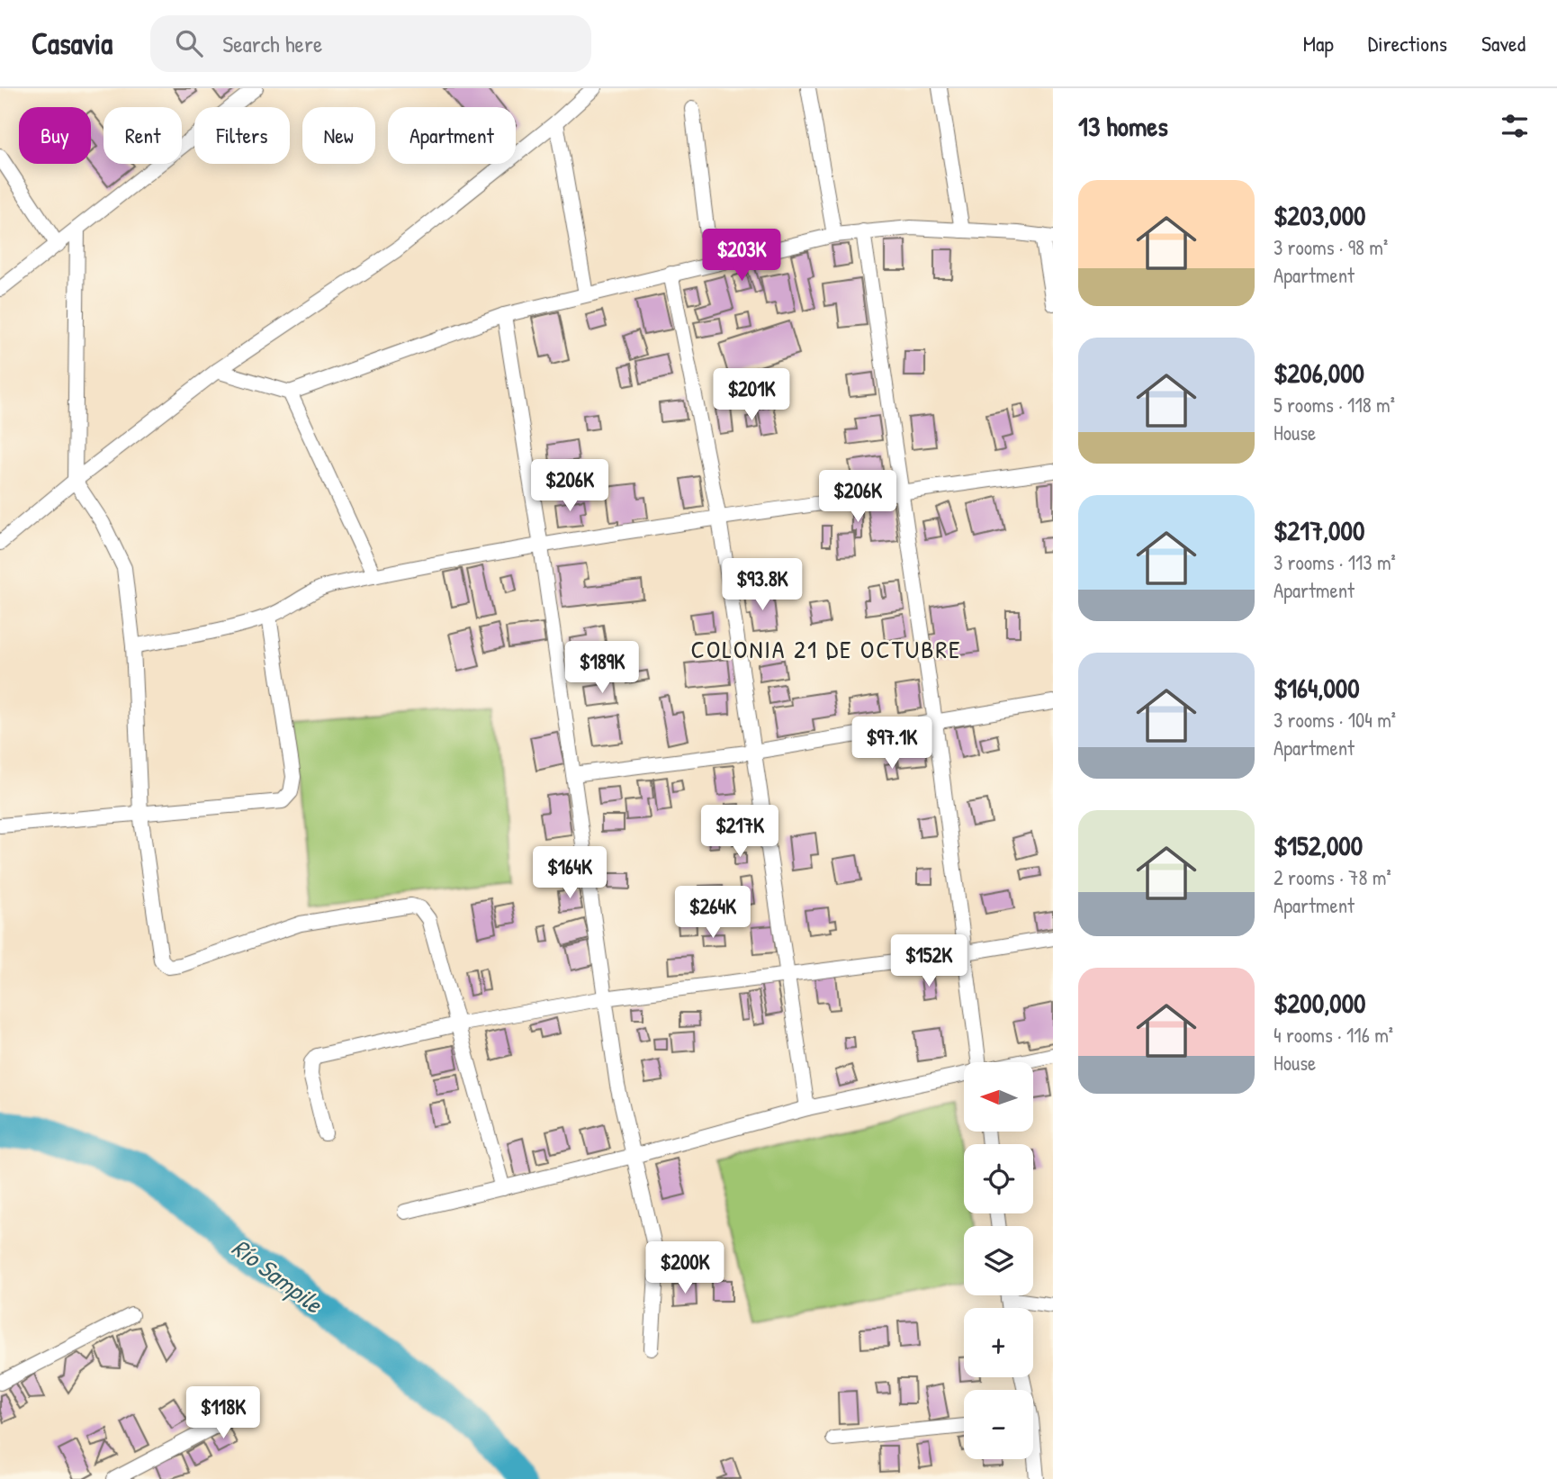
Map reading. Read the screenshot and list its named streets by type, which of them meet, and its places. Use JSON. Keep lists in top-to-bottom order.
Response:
{
  "districts": ["COLONIA 21 DE OCTUBRE"],
  "water": ["Río Sampile"],
  "north": "left",
  "page": {
    "header": "Casavia",
    "search": "Search here",
    "nav": ["Map", "Directions", "Saved"],
    "heading": "13 homes",
    "chip": [
      "Buy",
      "Rent",
      "Filters",
      "New",
      "Apartment"
    ],
    "list": [
      {
        "name": "$203,000",
        "note": "3 rooms · 98 m² · Apartment"
      },
      {
        "name": "$206,000",
        "note": "5 rooms · 118 m² · House"
      },
      {
        "name": "$217,000",
        "note": "3 rooms · 113 m² · Apartment"
      },
      {
        "name": "$164,000",
        "note": "3 rooms · 104 m² · Apartment"
      },
      {
        "name": "$152,000",
        "note": "2 rooms · 78 m² · Apartment"
      },
      {
        "name": "$200,000",
        "note": "4 rooms · 116 m² · House"
      }
    ],
    "price": [
      "$203K",
      "$201K",
      "$206K",
      "$206K",
      "$93.8K",
      "$189K",
      "$97.1K",
      "$217K",
      "$164K",
      "$264K",
      "$152K",
      "$200K",
      "$118K"
    ],
    "map_buttons": ["+", "−"]
  }
}
